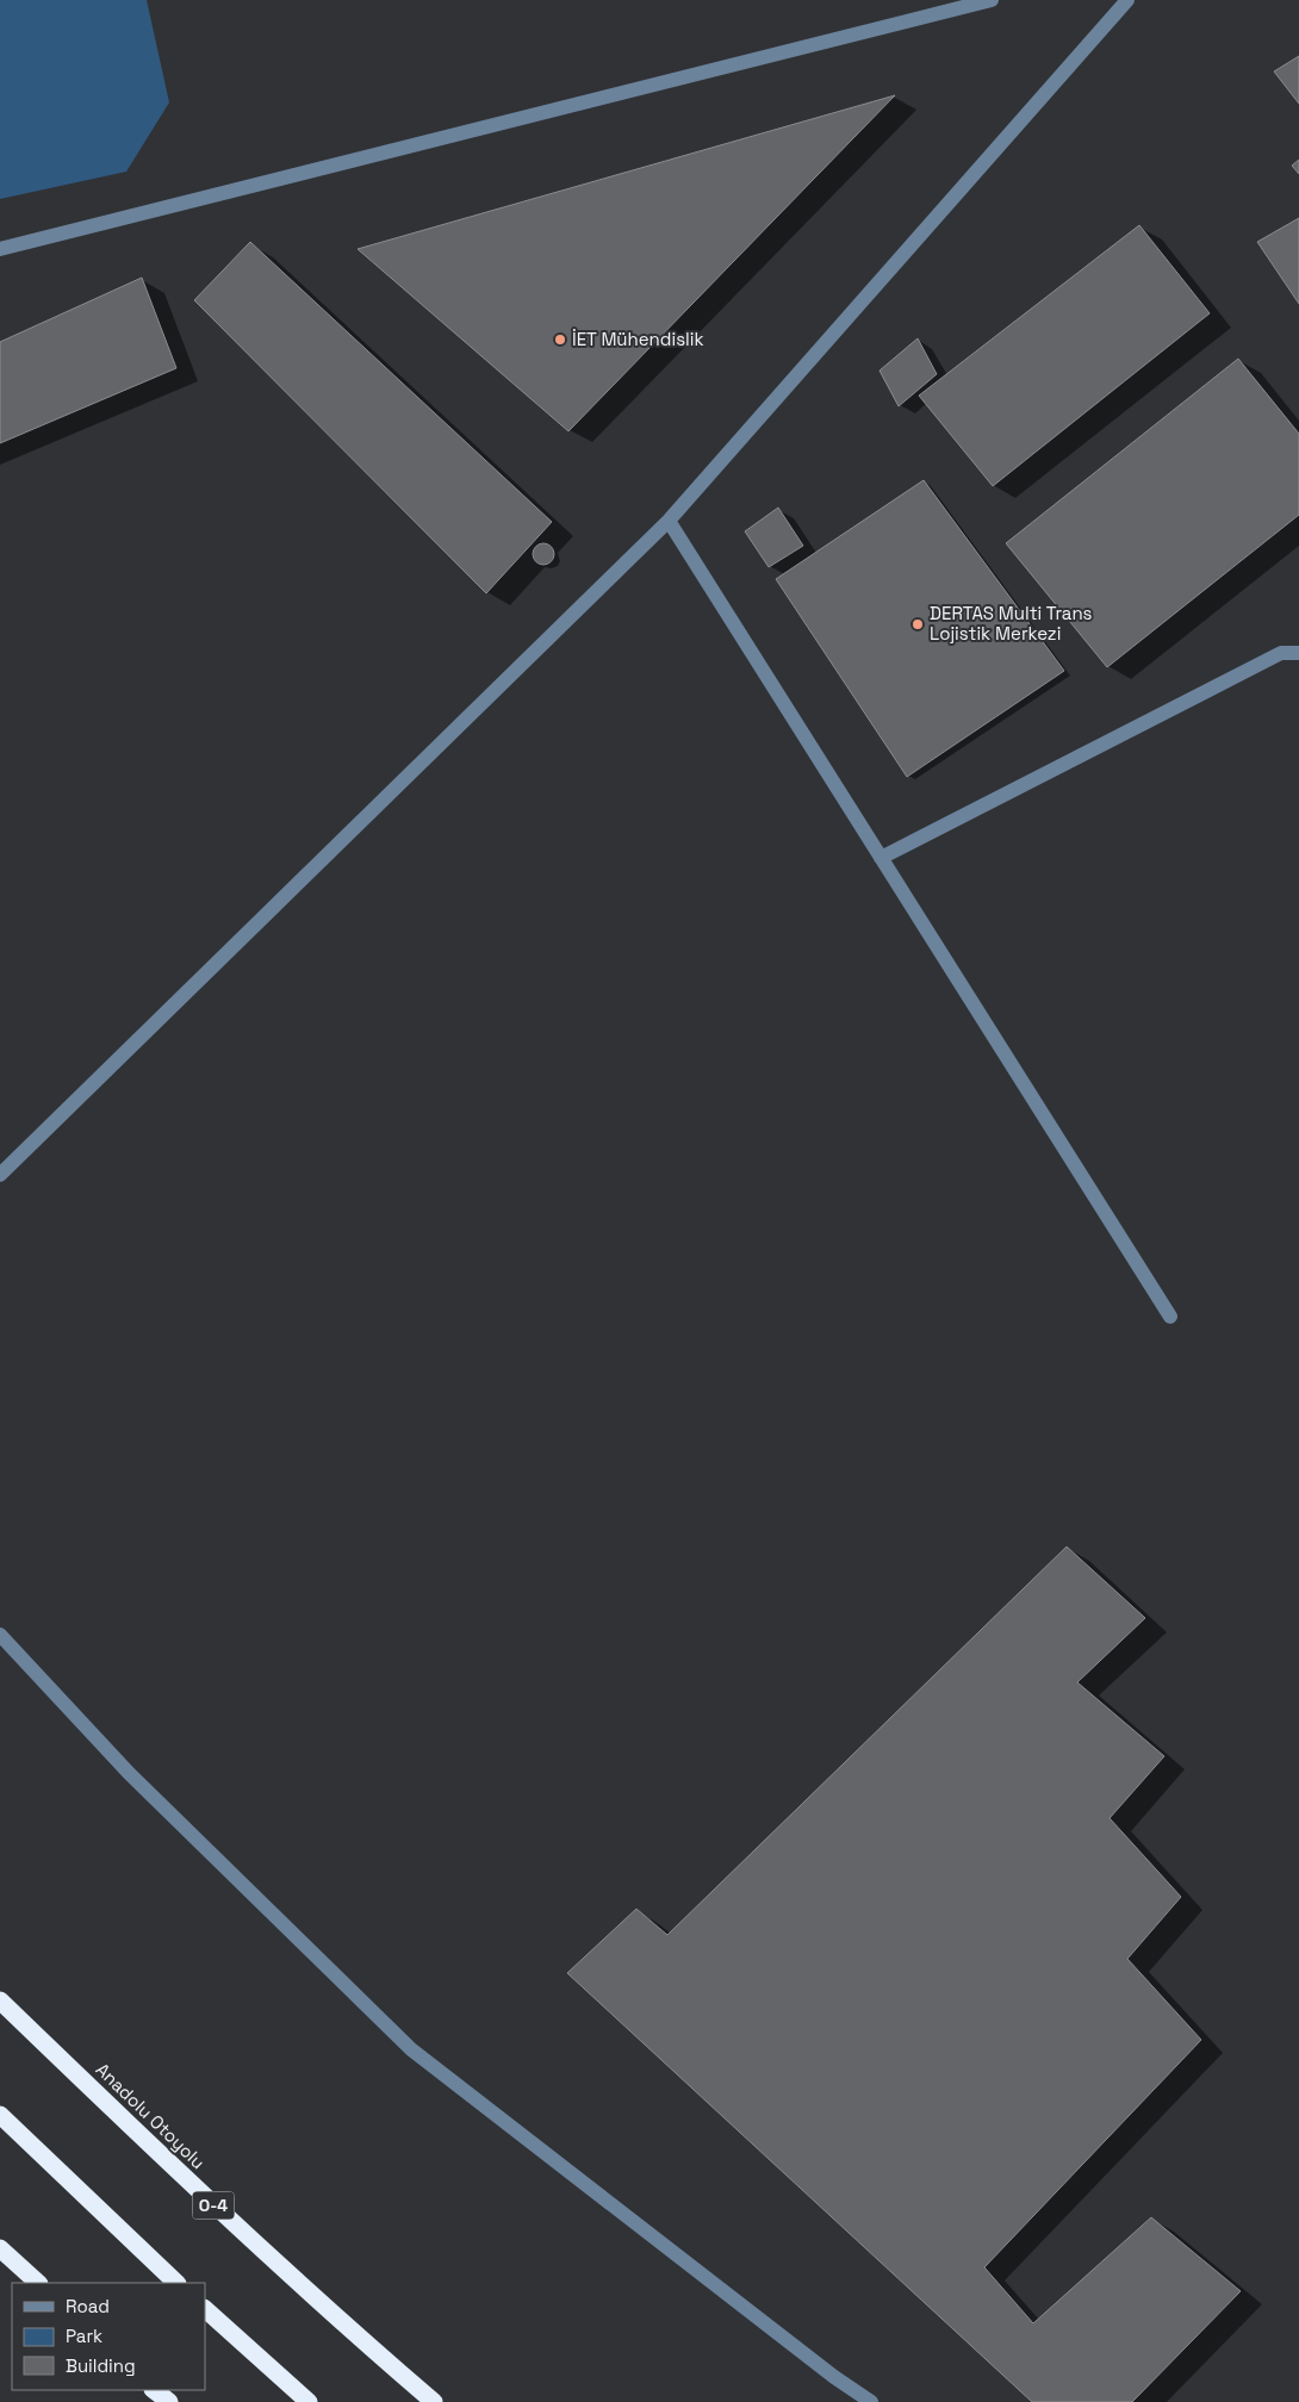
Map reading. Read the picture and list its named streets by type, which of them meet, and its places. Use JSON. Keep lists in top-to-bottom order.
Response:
{
  "streets": {
    "highway": ["Anadolu Otoyolu", "O-4"]
  },
  "places": ["İET Mühendislik", "DERTAS Multi Trans Lojistik Merkezi"],
  "legend": ["Road", "Park", "Building"]
}
